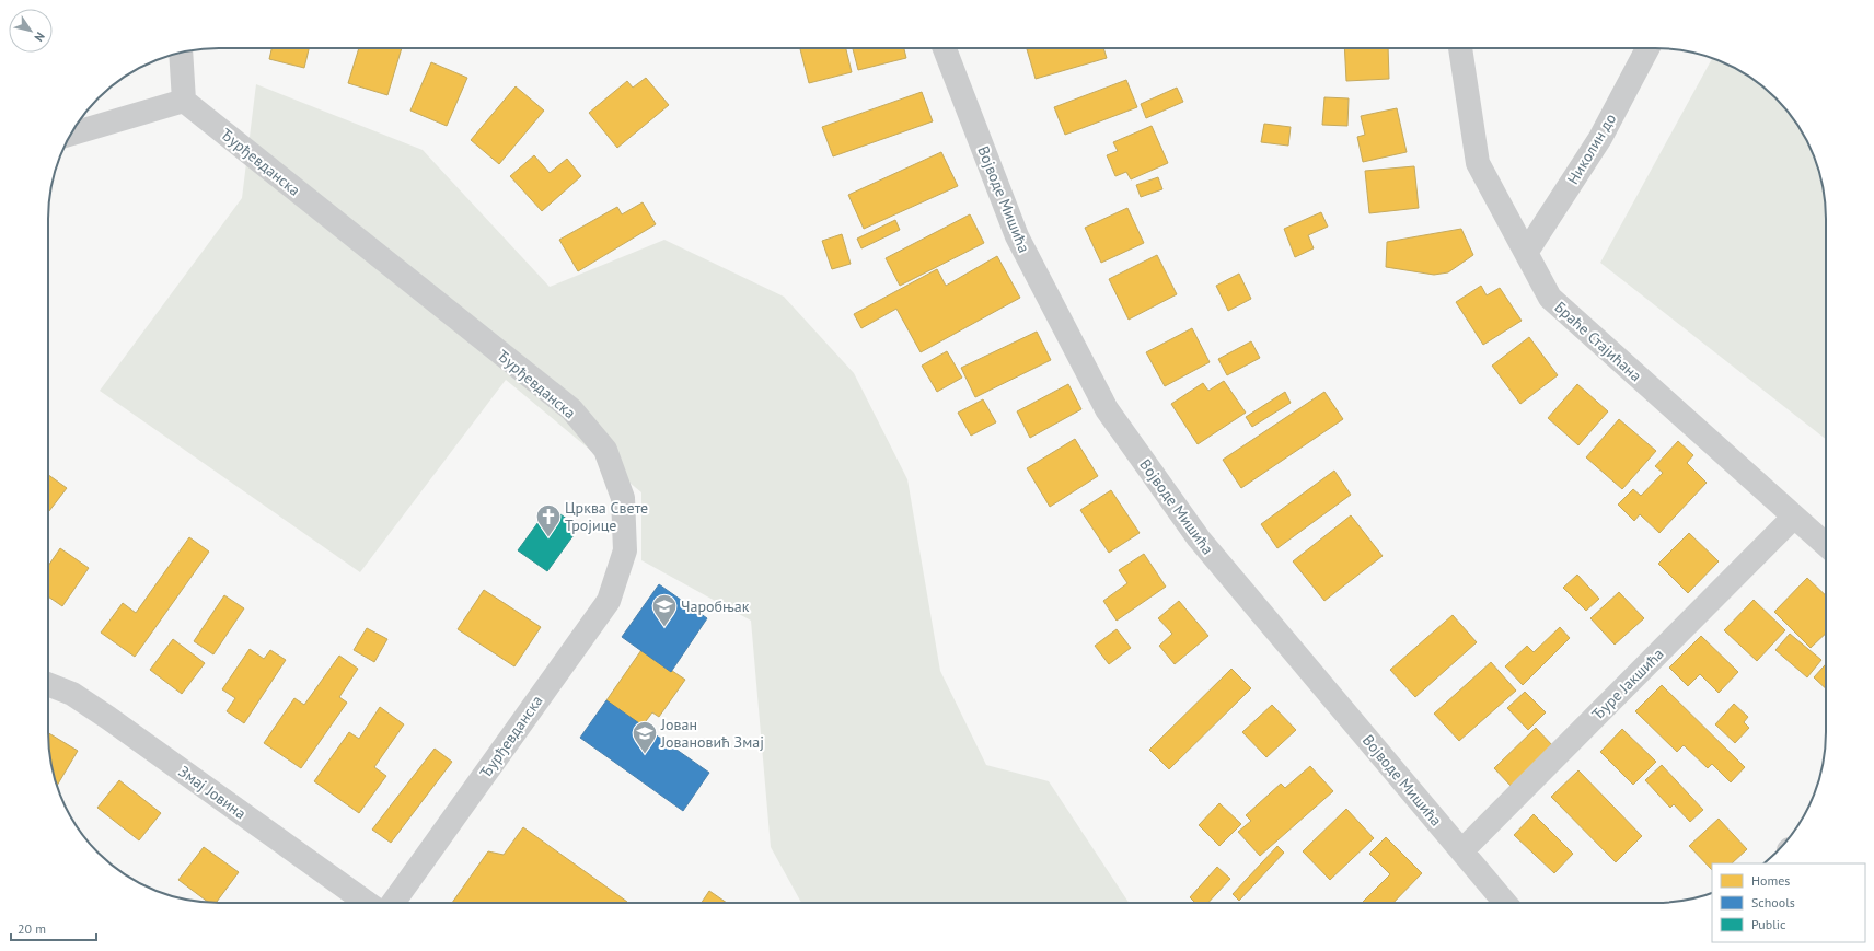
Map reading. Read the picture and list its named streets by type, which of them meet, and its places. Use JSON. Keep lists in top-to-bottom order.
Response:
{
  "streets": {
    "street": [
      "Николин до",
      "Ђурђевданска",
      "Војводе Мишића",
      "Браће Стајићана",
      "Ђуре Јакшића",
      "Змај Јовина"
    ]
  },
  "crossings": [
    ["Николин до", "Браће Стајићана"],
    ["Војводе Мишића", "Ђуре Јакшића"],
    ["Браће Стајићана", "Ђуре Јакшића"]
  ],
  "places": {
    "church": ["Црква Свете Тројице"],
    "school or university": ["Чаробњак", "Јован Јовановић Змај"]
  },
  "legend": ["Homes", "Schools", "Public"],
  "scale_bar": "20 m",
  "north": "bottom right"
}
